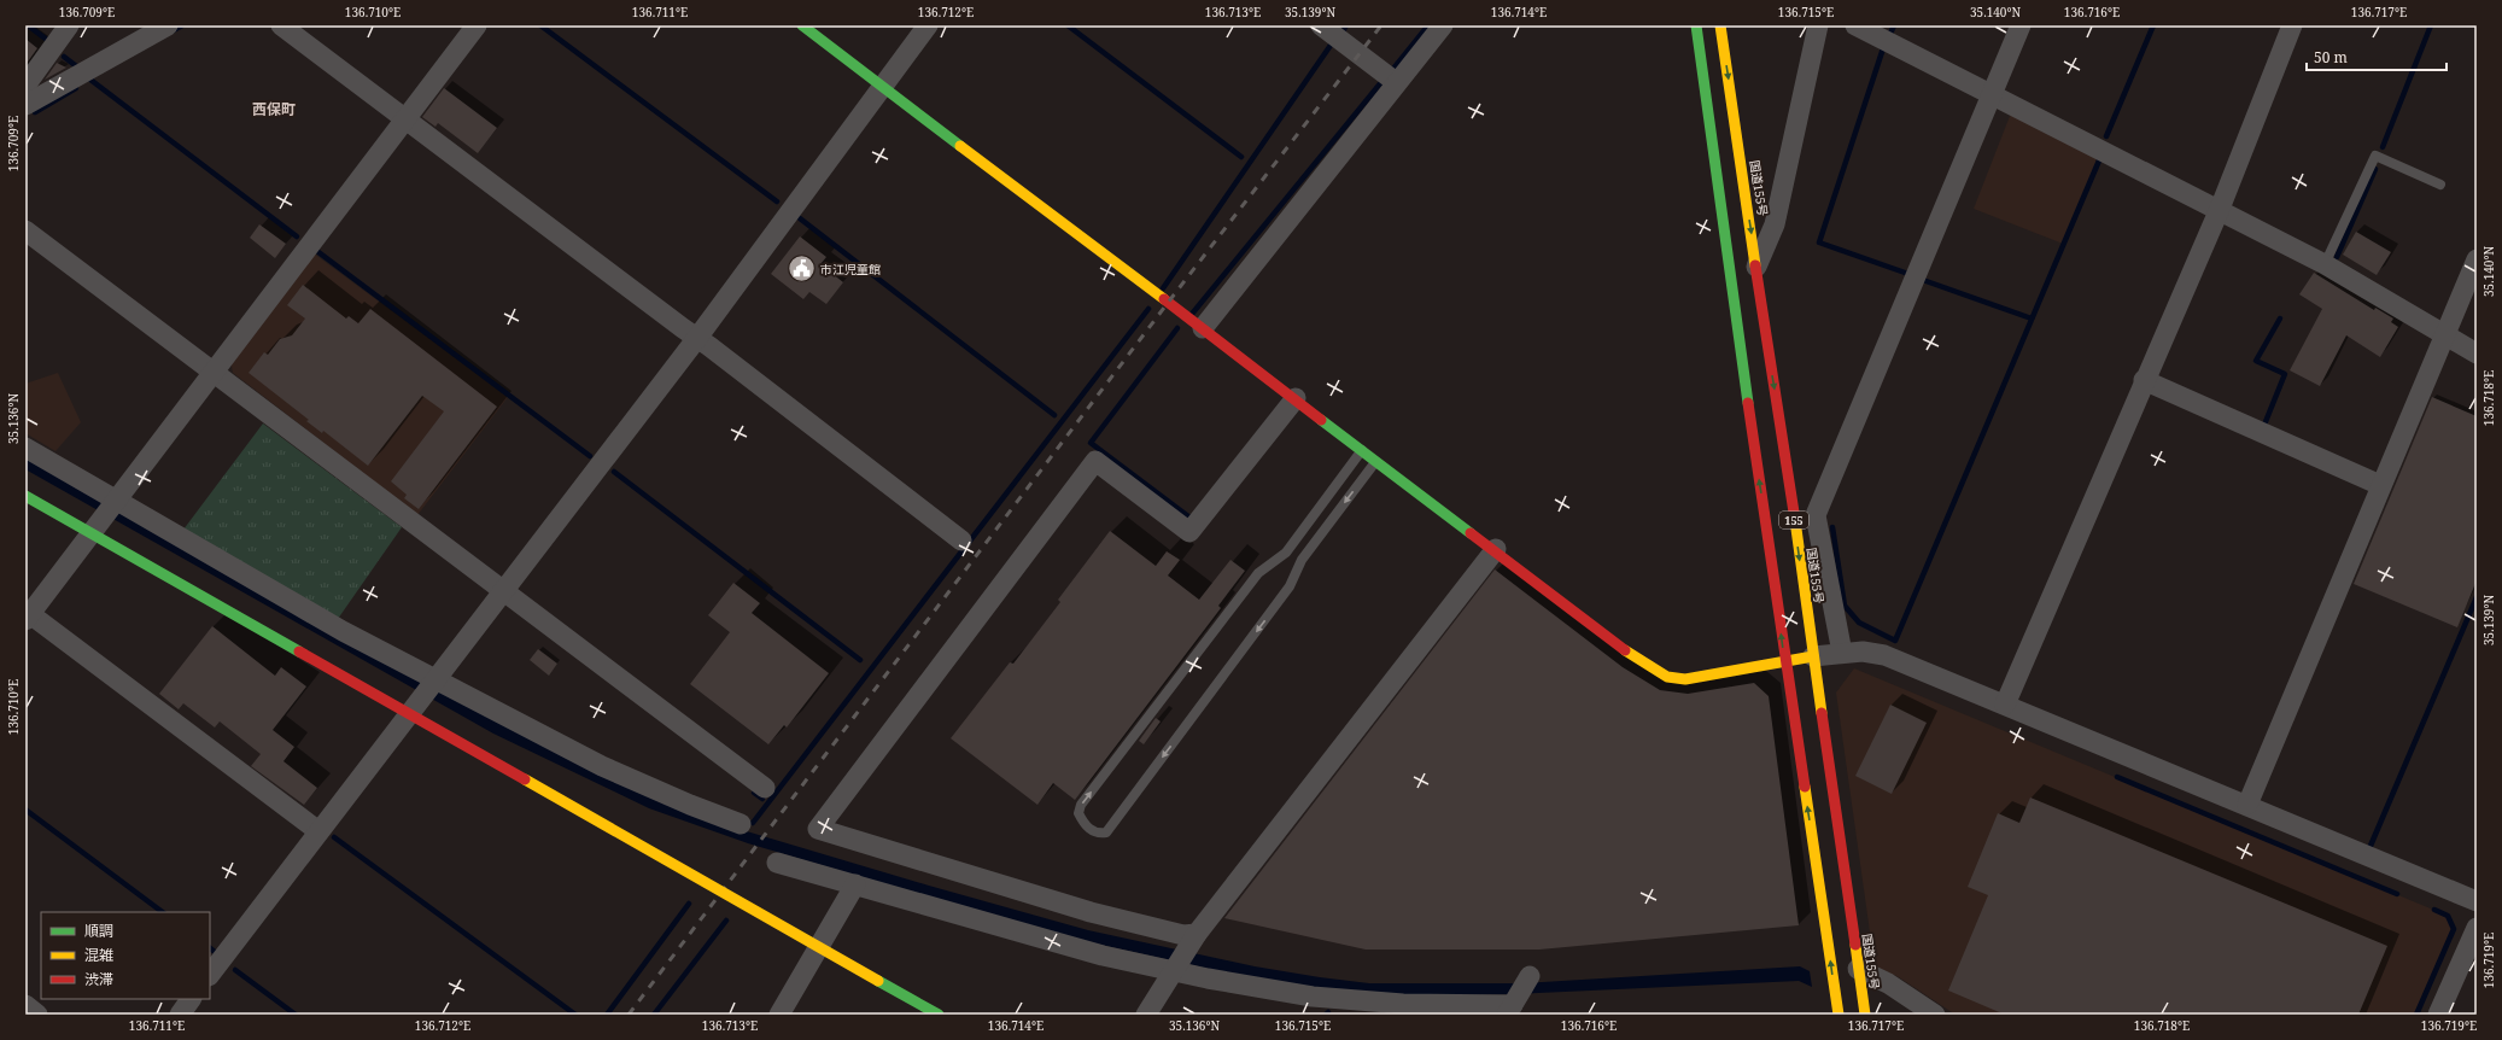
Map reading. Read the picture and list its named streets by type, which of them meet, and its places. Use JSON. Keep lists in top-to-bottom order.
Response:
{
  "streets": {
    "main road": ["国道155号", "155"]
  },
  "districts": ["西保町"],
  "places": {
    "public building": ["市江児童館"]
  },
  "legend": ["順調", "混雑", "渋滞"],
  "scale_bar": "50 m",
  "coordinates": [
    "136.709°E",
    "136.710°E",
    "136.711°E",
    "136.712°E",
    "136.713°E",
    "35.139°N",
    "136.714°E",
    "136.715°E",
    "35.140°N",
    "136.716°E",
    "136.717°E",
    "136.718°E",
    "35.136°N",
    "136.719°E"
  ]
}
